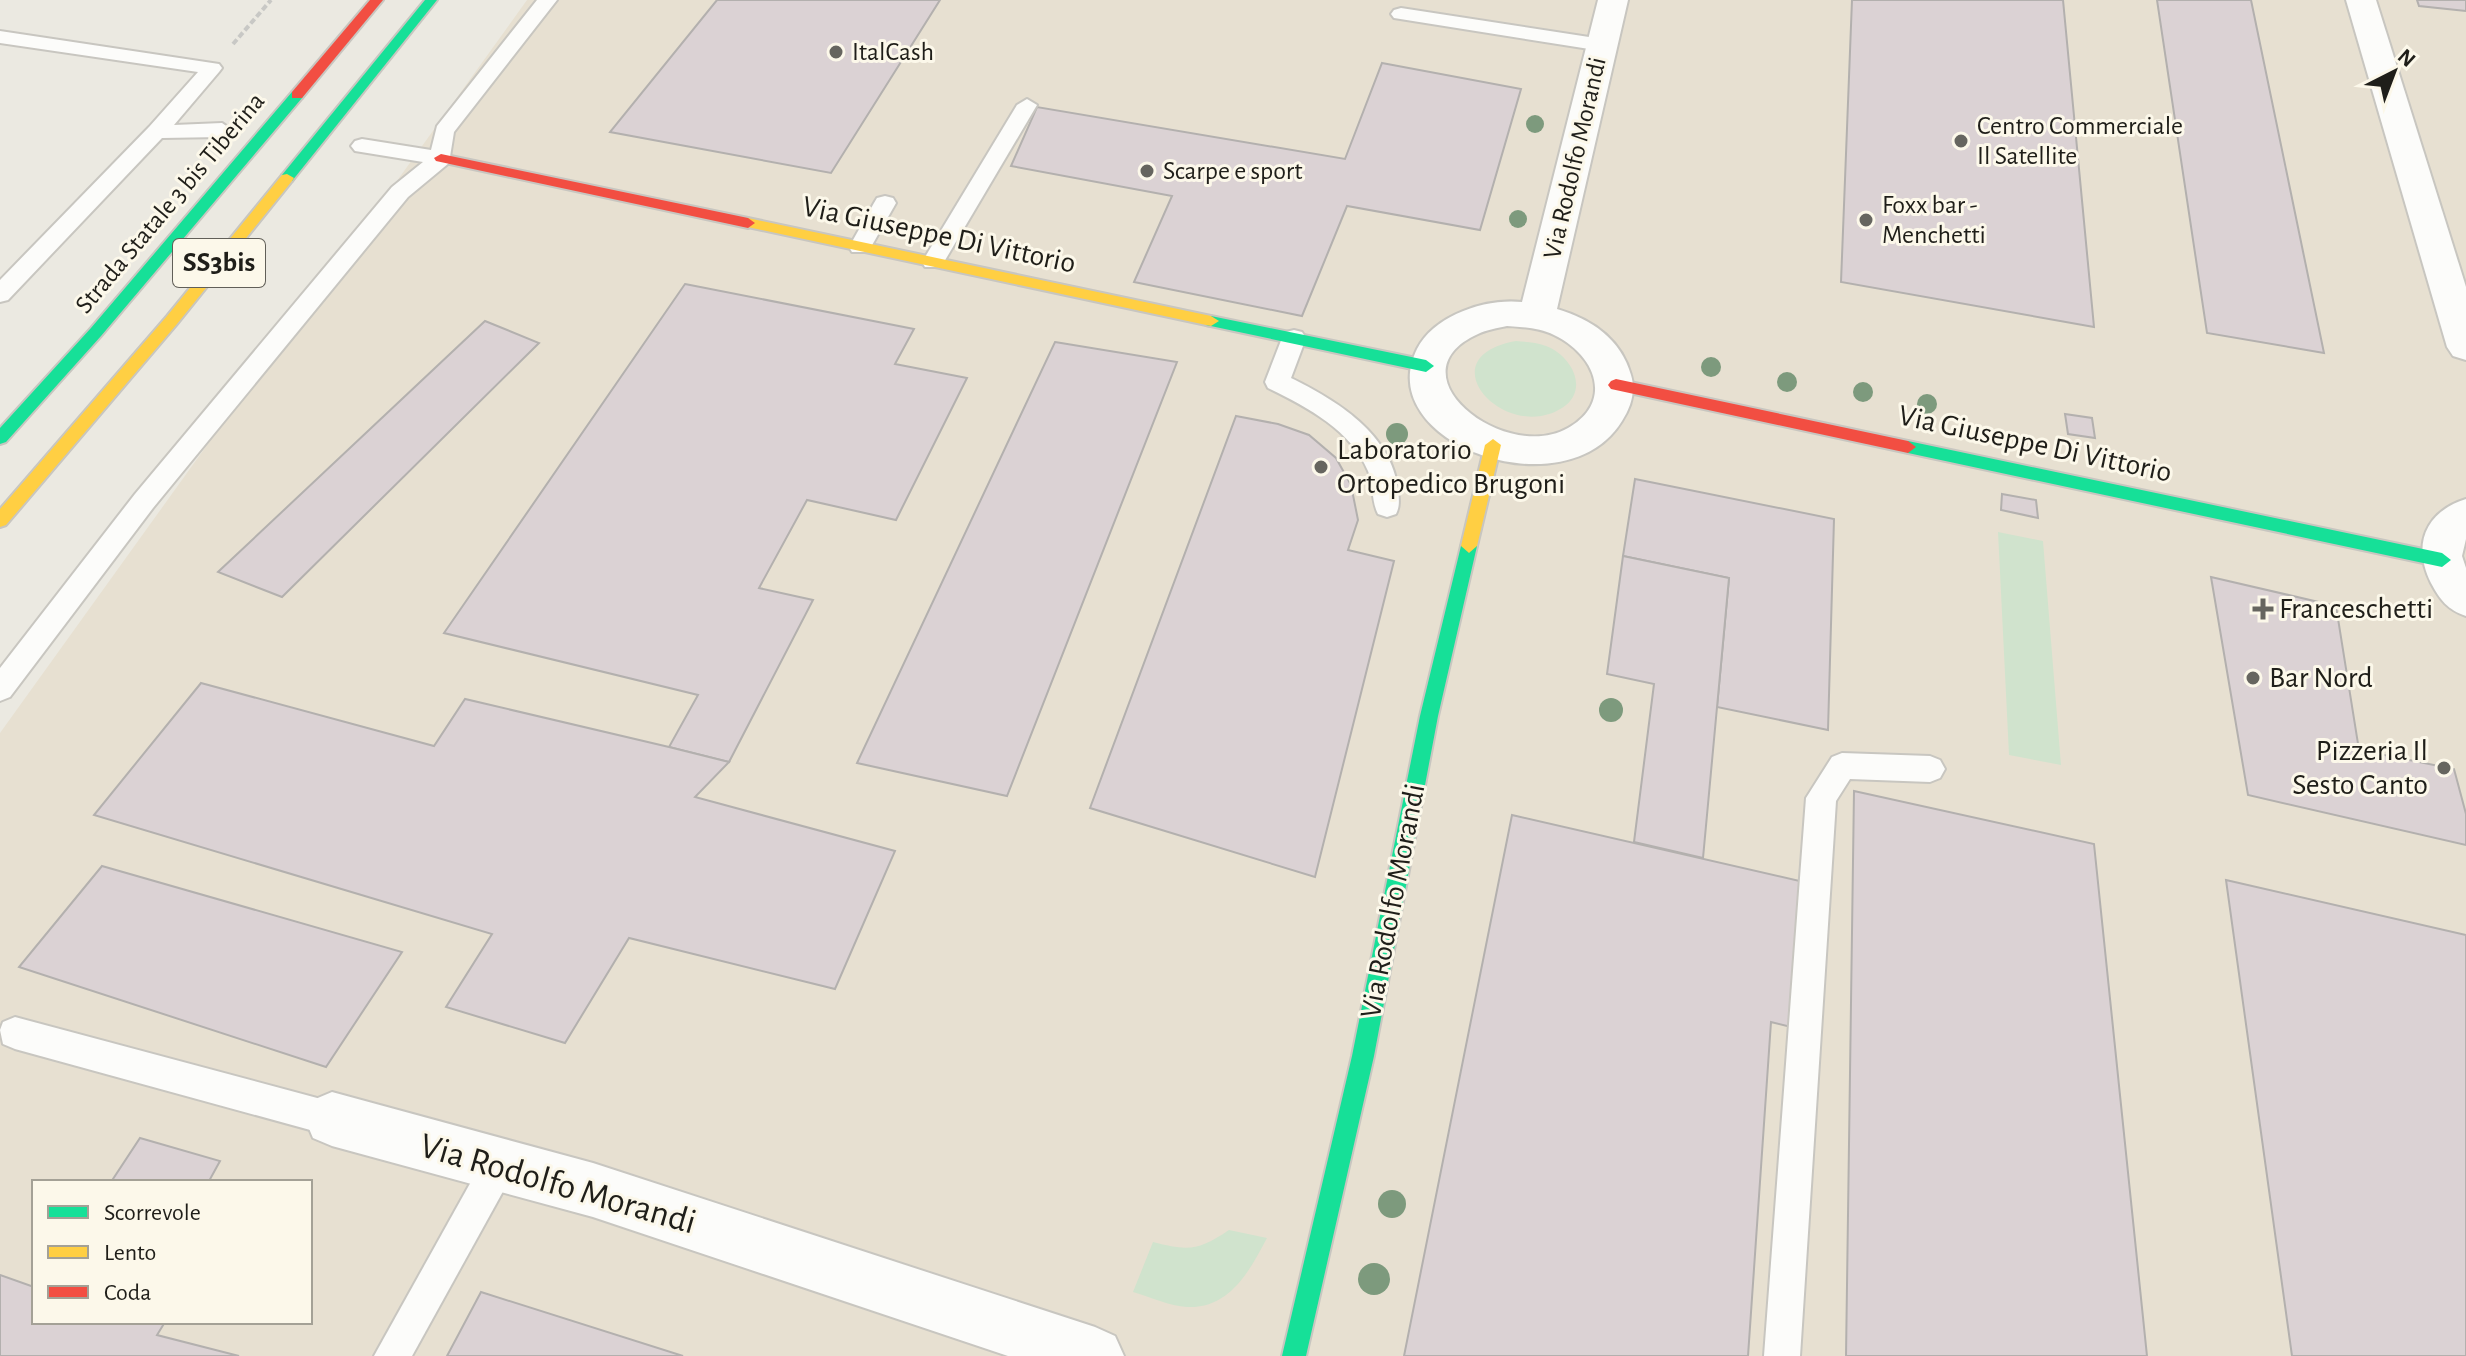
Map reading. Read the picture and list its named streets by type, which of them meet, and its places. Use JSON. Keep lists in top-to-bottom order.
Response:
{
  "streets": {
    "main road": [
      "Via Rodolfo Morandi",
      "Strada Statale 3 bis Tiberina",
      "Via Giuseppe Di Vittorio",
      "SS3bis"
    ]
  },
  "crossings": [
    ["Via Rodolfo Morandi", "Via Giuseppe Di Vittorio"]
  ],
  "places": {
    "other": [
      "ItalCash",
      "Centro Commerciale Il Satellite",
      "Scarpe e sport",
      "Foxx bar - Menchetti",
      "Laboratorio Ortopedico Brugoni",
      "Bar Nord",
      "Pizzeria Il Sesto Canto"
    ],
    "health": ["Franceschetti"]
  },
  "legend": ["Scorrevole", "Lento", "Coda"],
  "north": "top right"
}
